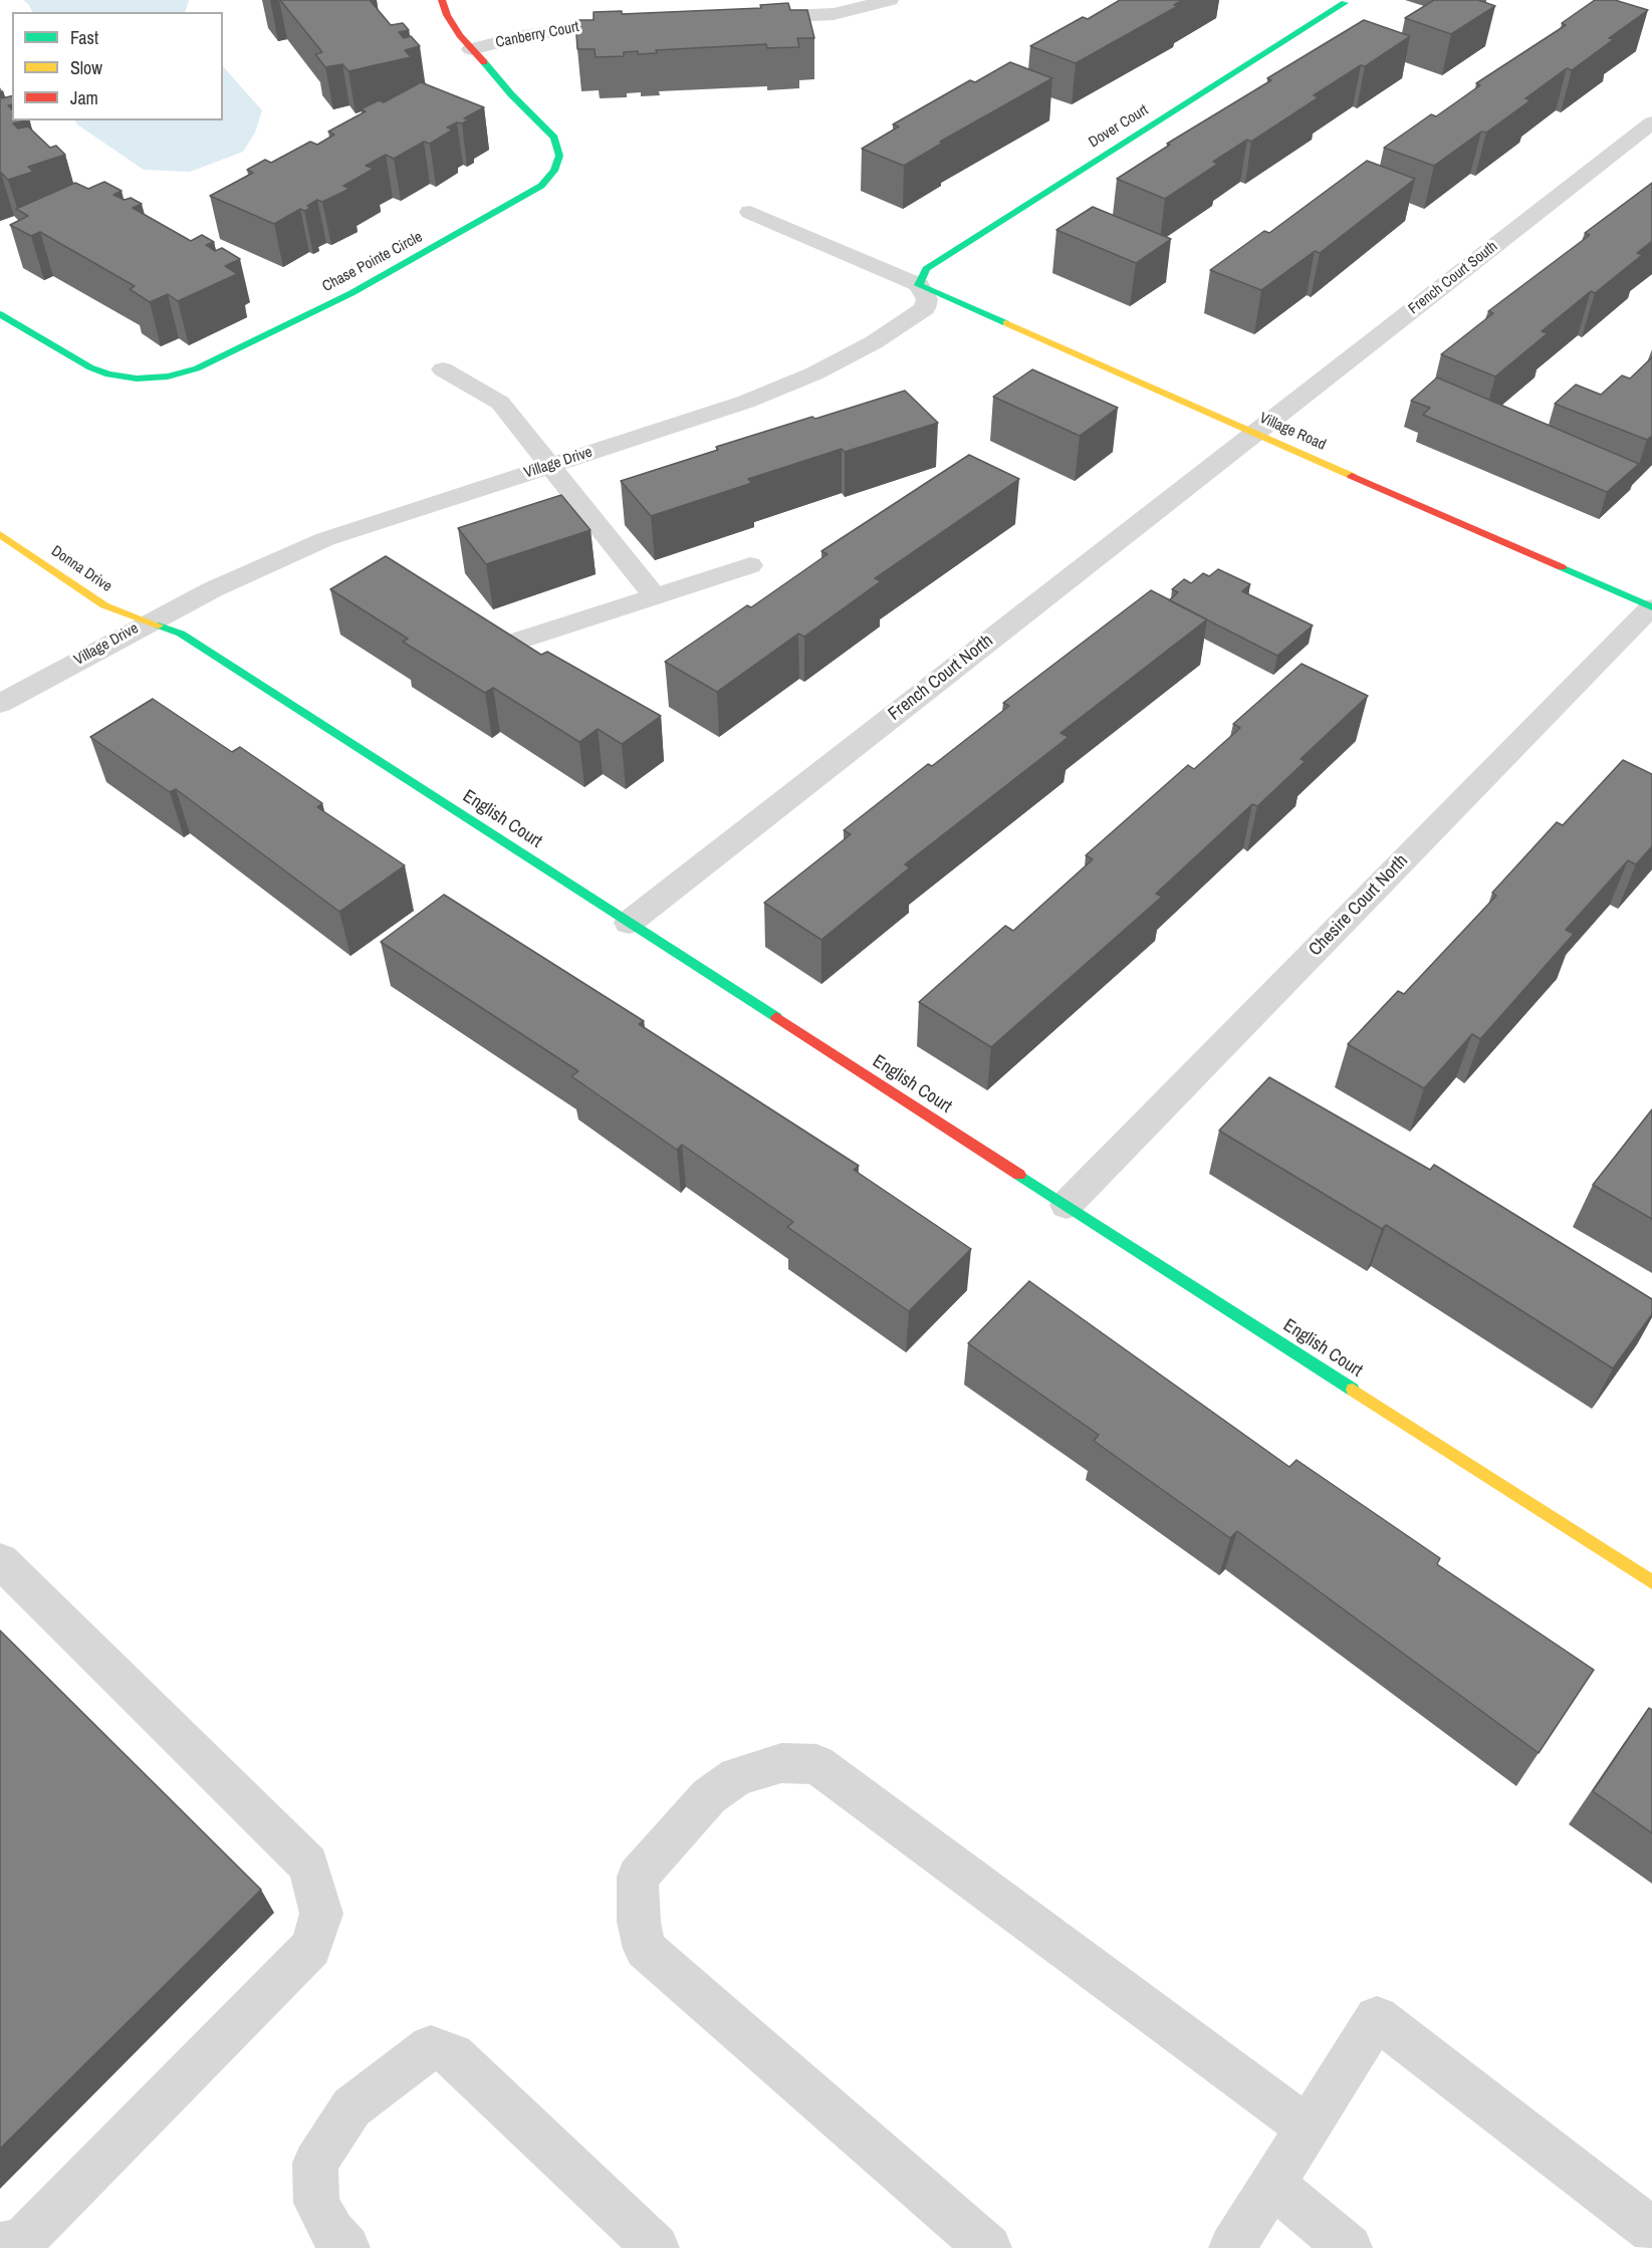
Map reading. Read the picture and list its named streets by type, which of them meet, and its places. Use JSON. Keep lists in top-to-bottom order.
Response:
{
  "streets": {
    "street": [
      "Canberry Court",
      "Dover Court",
      "Chase Pointe Circle",
      "French Court South",
      "Village Road",
      "Village Drive",
      "Donna Drive",
      "French Court North",
      "English Court",
      "Chesire Court North"
    ]
  },
  "crossings": [
    ["Canberry Court", "Chase Pointe Circle"],
    ["Dover Court", "Village Road"],
    ["Dover Court", "Village Drive"],
    ["French Court South", "Village Road"],
    ["French Court South", "French Court North"],
    ["Village Road", "Village Drive"],
    ["Village Road", "French Court North"],
    ["Village Road", "Chesire Court North"],
    ["Village Drive", "Donna Drive"],
    ["Village Drive", "English Court"],
    ["Donna Drive", "English Court"],
    ["French Court North", "English Court"],
    ["English Court", "Chesire Court North"]
  ],
  "legend": ["Fast", "Slow", "Jam"]
}
